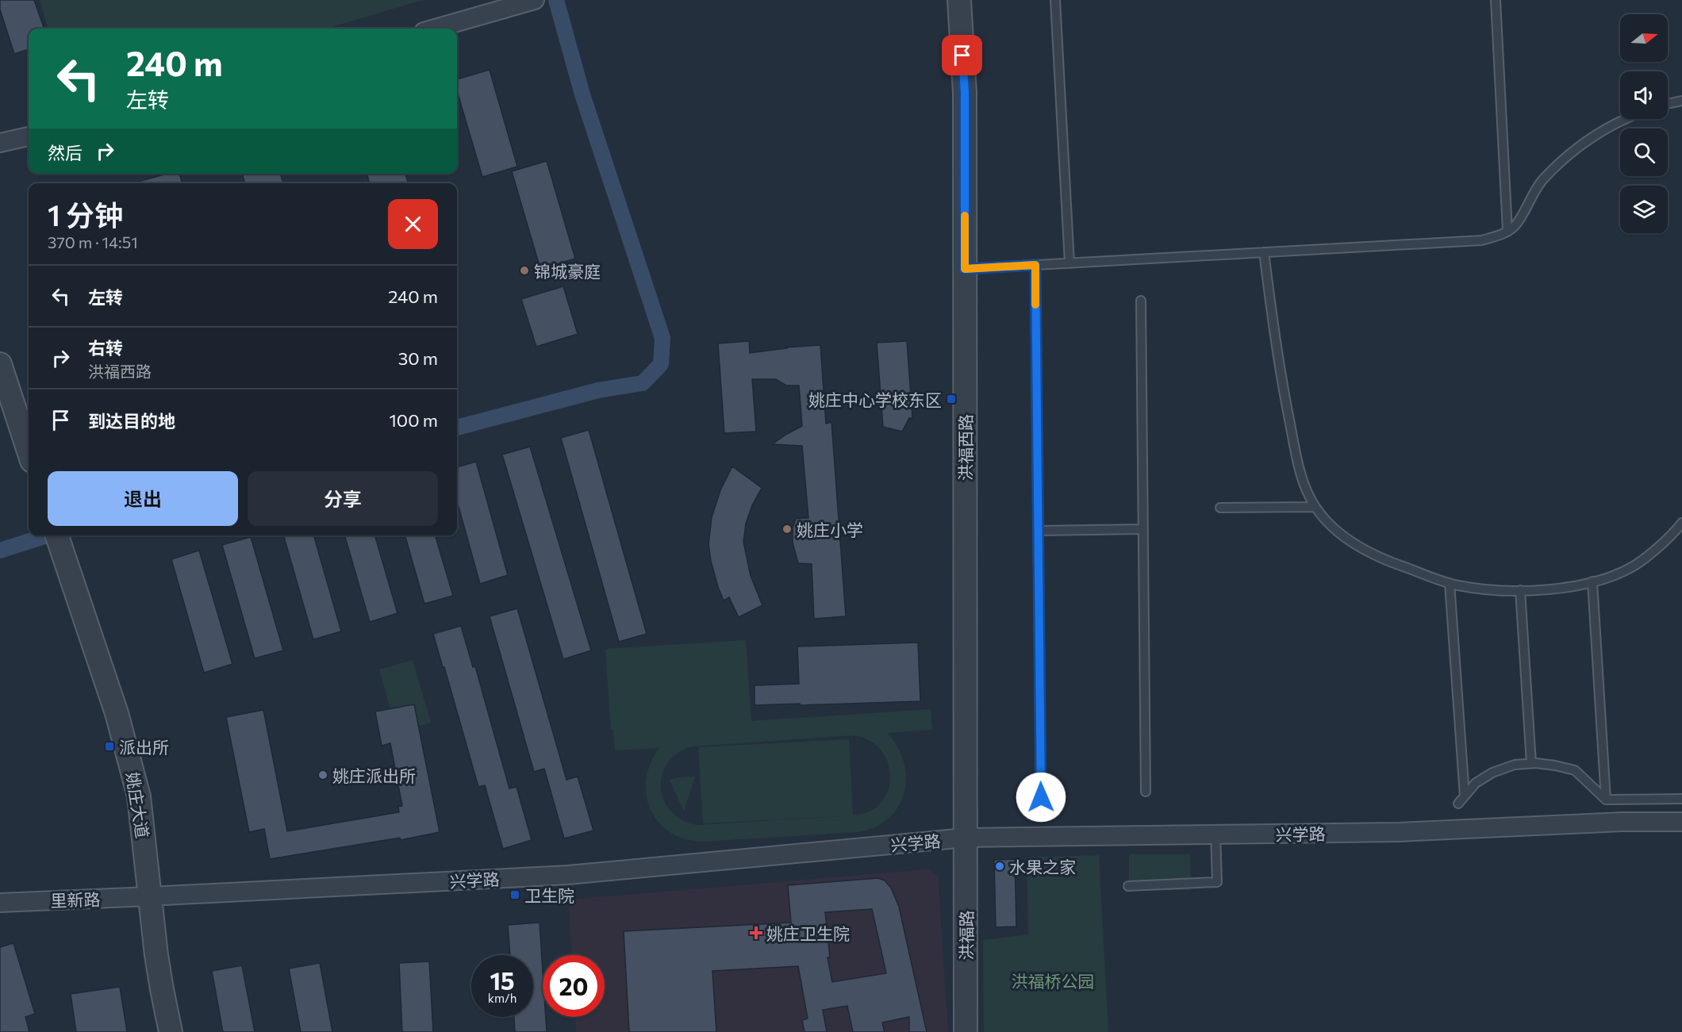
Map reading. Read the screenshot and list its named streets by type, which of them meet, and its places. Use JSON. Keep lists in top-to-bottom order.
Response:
{
  "streets": {
    "street": [
      "洪福西路",
      "姚庄大道",
      "兴学路",
      "里新路",
      "洪福路"
    ]
  },
  "crossings": [
    ["洪福西路", "兴学路"],
    ["洪福西路", "洪福路"],
    ["姚庄大道", "兴学路"],
    ["姚庄大道", "里新路"],
    ["兴学路", "里新路"],
    ["兴学路", "洪福路"]
  ],
  "parks": ["洪福桥公园"],
  "places": {
    "other": [
      "锦城豪庭",
      "姚庄小学",
      "姚庄派出所",
      "水果之家"
    ],
    "transit": ["姚庄中心学校东区", "派出所", "卫生院"],
    "health": ["姚庄卫生院"]
  },
  "north": "right",
  "page": {
    "turn": ["240 m", "左转"],
    "then": "然后",
    "heading": ["1 分钟", "370 m · 14:51"],
    "list": [
      {
        "name": "左转",
        "value": "240 m"
      },
      {
        "name": "右转",
        "note": "洪福西路",
        "value": "30 m"
      },
      {
        "name": "到达目的地",
        "value": "100 m"
      }
    ],
    "buttons": ["退出", "分享"],
    "speed": "15 km/h",
    "limit": "20"
  }
}
